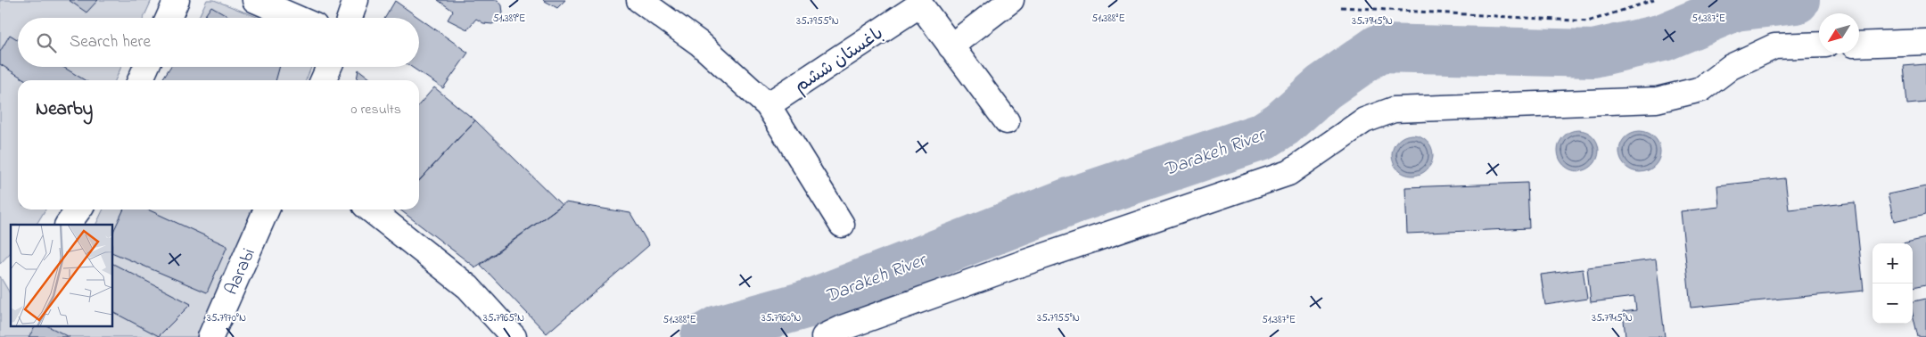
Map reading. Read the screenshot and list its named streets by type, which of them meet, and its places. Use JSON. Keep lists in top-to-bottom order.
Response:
{
  "streets": {
    "street": ["باغستان ششم", "Aarabi"]
  },
  "water": ["Darakeh River"],
  "north": "bottom left",
  "page": {
    "search": "Search here",
    "heading": ["Nearby", "0 results"],
    "map_buttons": ["+", "−"]
  },
  "coordinates": [
    "51.389°E",
    "51.388°E",
    "51.387°E",
    "35.7955°N",
    "35.7945°N",
    "35.7970°N",
    "35.7965°N",
    "35.7960°N"
  ]
}
